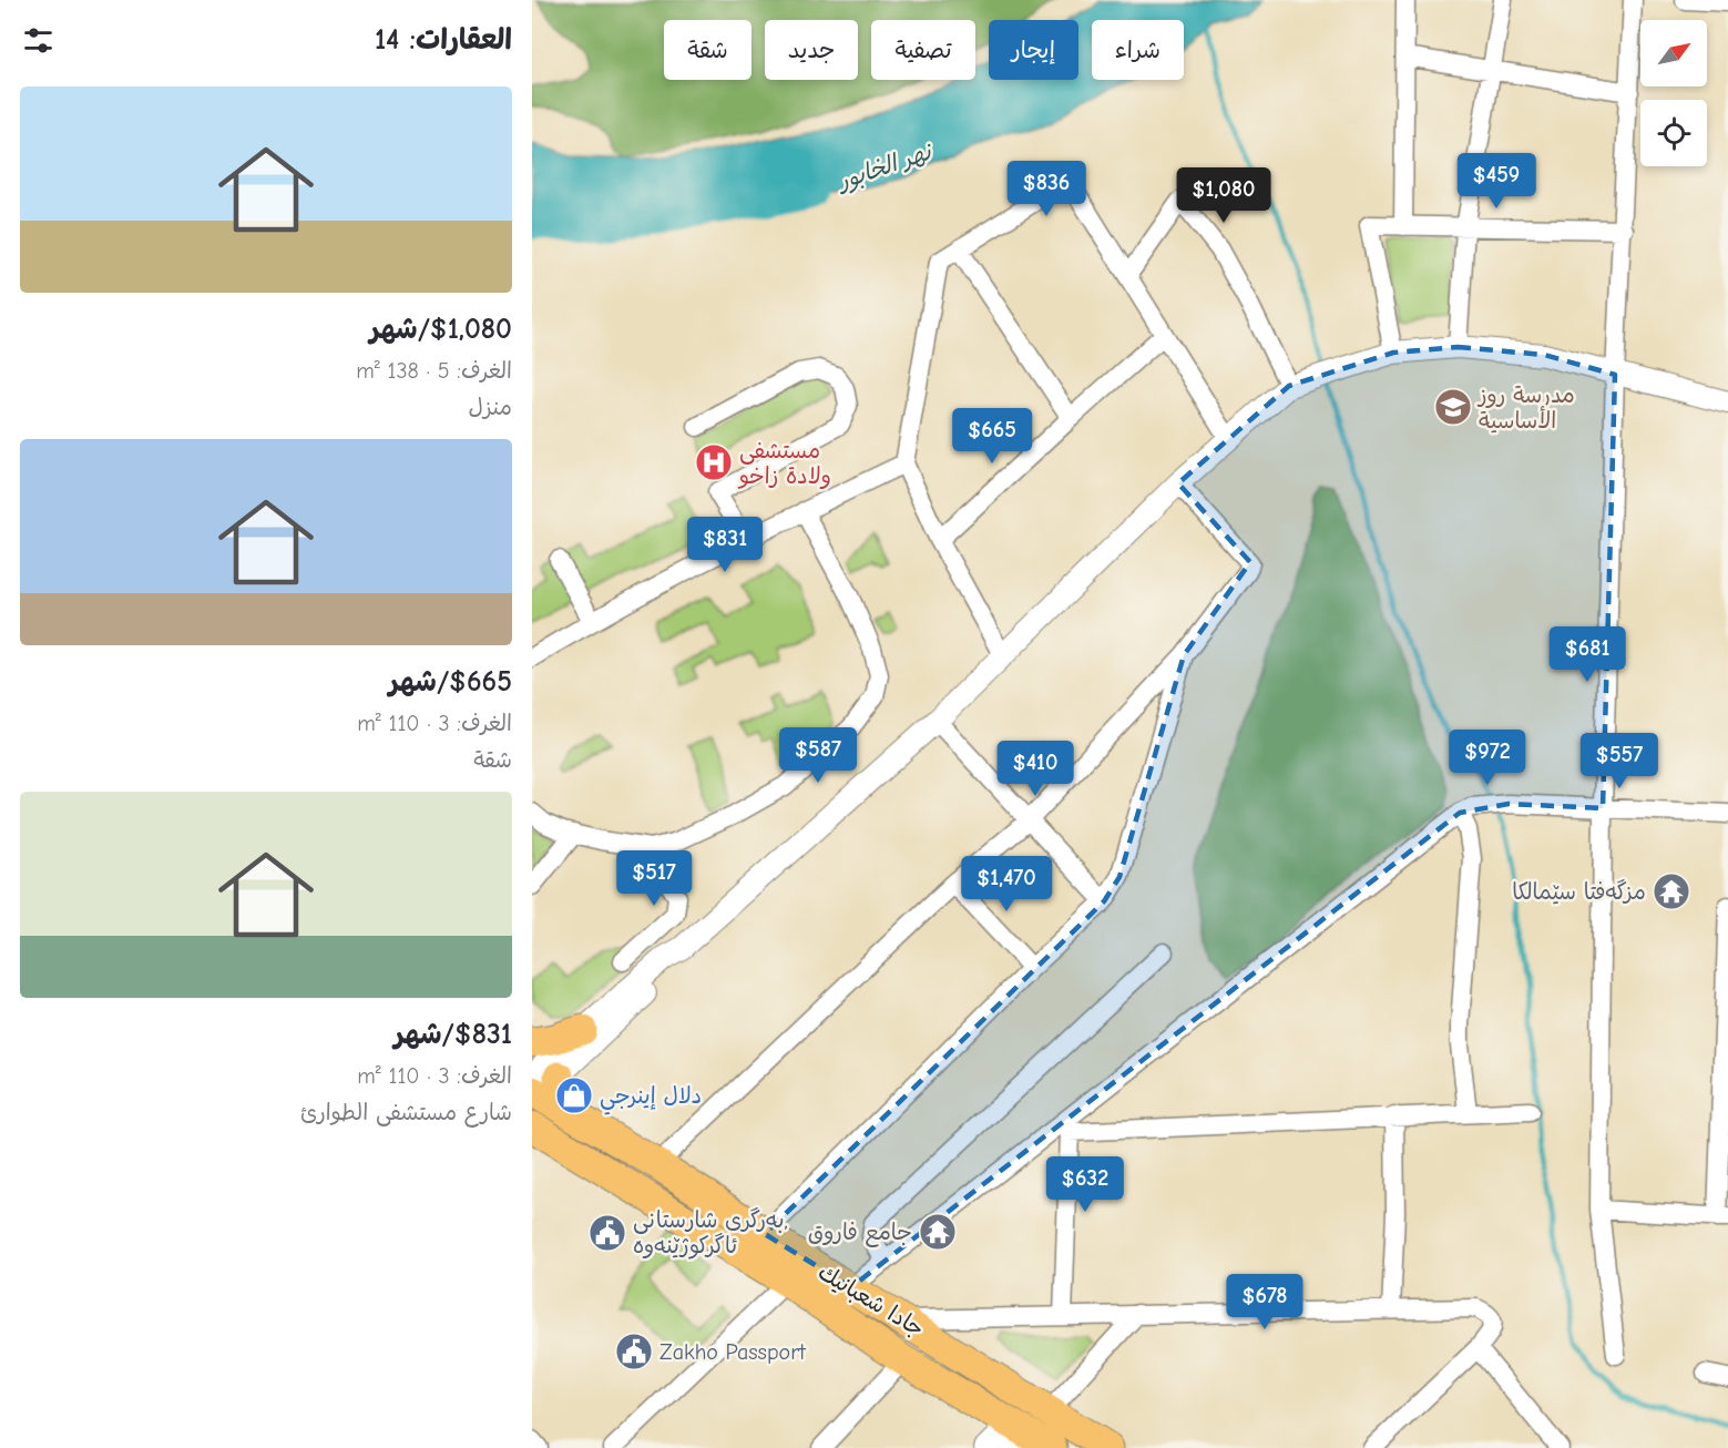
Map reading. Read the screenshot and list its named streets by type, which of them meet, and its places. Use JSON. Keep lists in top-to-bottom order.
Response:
{
  "streets": {
    "highway": ["جادا شعبانيك"]
  },
  "water": ["نهر الخابور"],
  "places": {
    "school or university": ["مدرسة روز الأساسية"],
    "hospital": ["مستشفى ولادة زاخو"],
    "temple": ["مزگەفتا سێمالکا", "جامع فاروق"],
    "shop": ["دلال إينرجي"],
    "public building": ["بەرگری شارستانی, ئاگرکوژێنەوە", "Zakho Passport"]
  },
  "north": "top right",
  "page": {
    "heading": "العقارات: 14",
    "chip": [
      "شراء",
      "إيجار",
      "تصفية",
      "جديد",
      "شقة"
    ],
    "list": [
      {
        "name": "$1,080/شهر",
        "note": "الغرف: 5 · 138 m² · منزل"
      },
      {
        "name": "$665/شهر",
        "note": "الغرف: 3 · 110 m² · شقة"
      },
      {
        "name": "$831/شهر",
        "note": "الغرف: 3 · 110 m² · شارع مستشفى الطوارئ"
      }
    ],
    "price": [
      "$459",
      "$836",
      "$1,080",
      "$665",
      "$831",
      "$681",
      "$587",
      "$972",
      "$557",
      "$410",
      "$517",
      "$1,470",
      "$632",
      "$678"
    ]
  }
}
